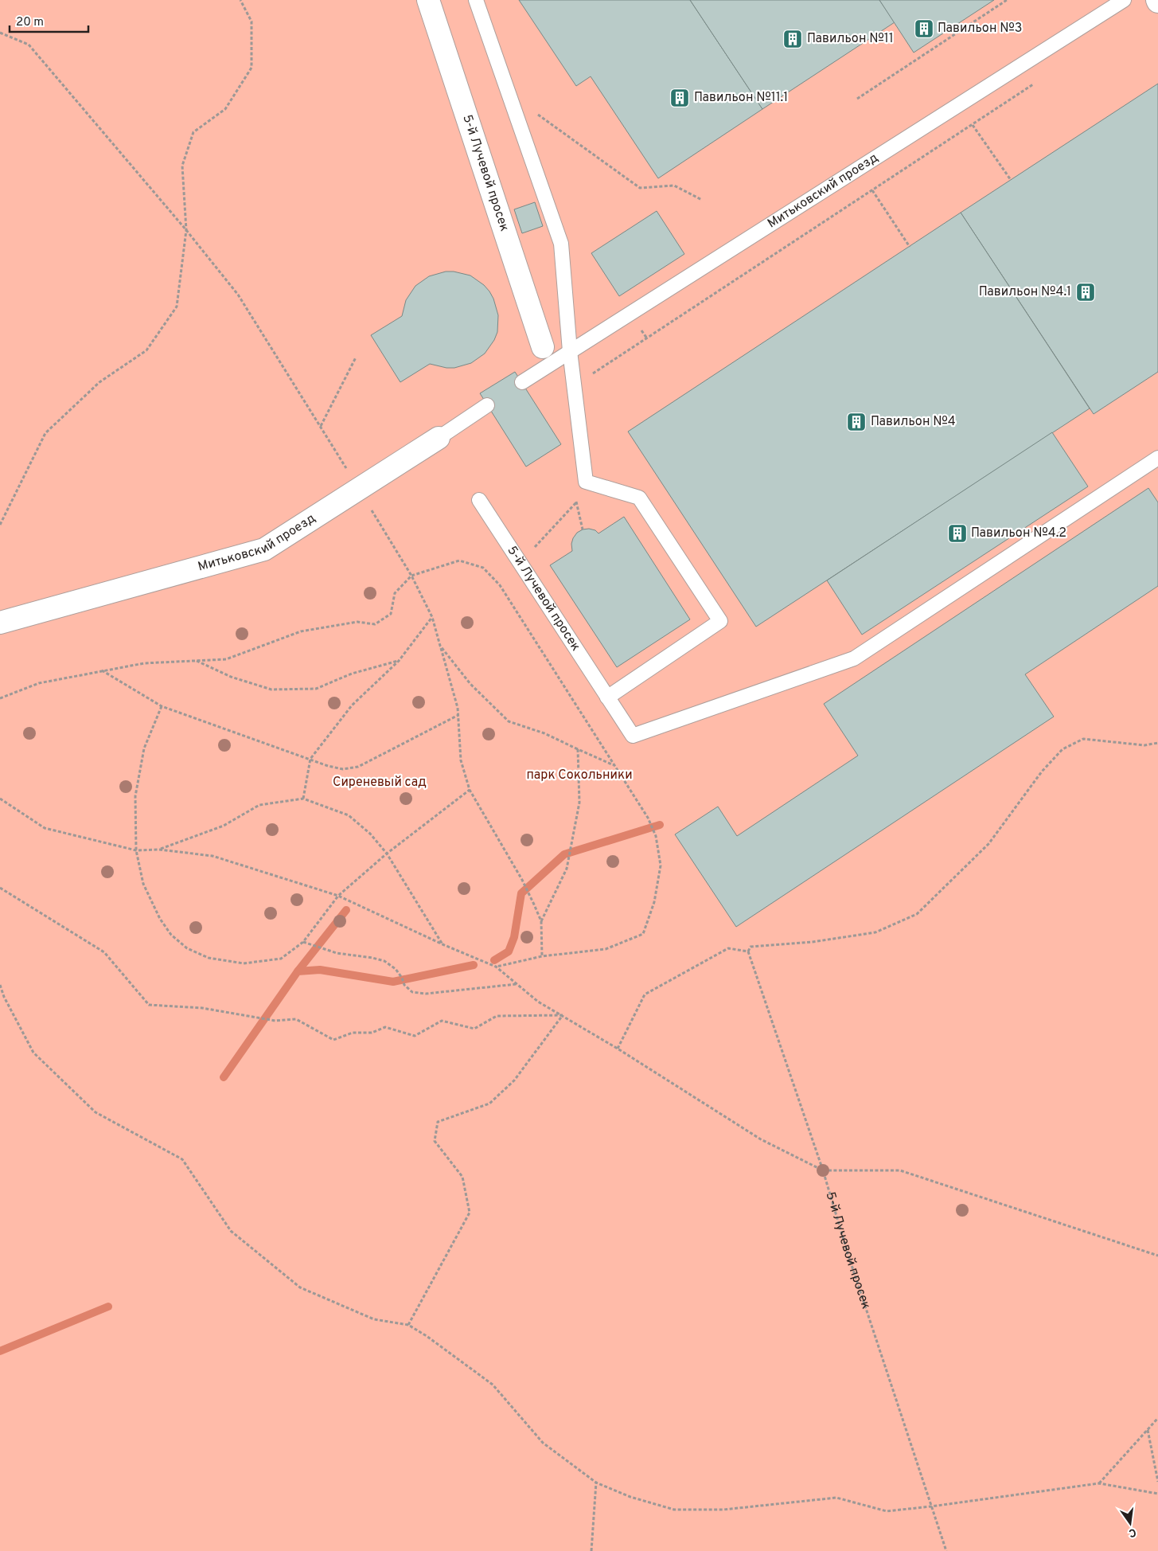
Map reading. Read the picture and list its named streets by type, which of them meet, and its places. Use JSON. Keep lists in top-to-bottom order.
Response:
{
  "streets": {
    "street": ["5-й Лучевой просек", "Митьковский проезд"]
  },
  "parks": ["парк Сокольники", "Сиреневый сад"],
  "places": {
    "building": [
      "Павильон №3",
      "Павильон №11",
      "Павильон №11.1",
      "Павильон №4.1",
      "Павильон №4",
      "Павильон №4.2"
    ]
  },
  "scale_bar": "20 m",
  "north": "bottom"
}
